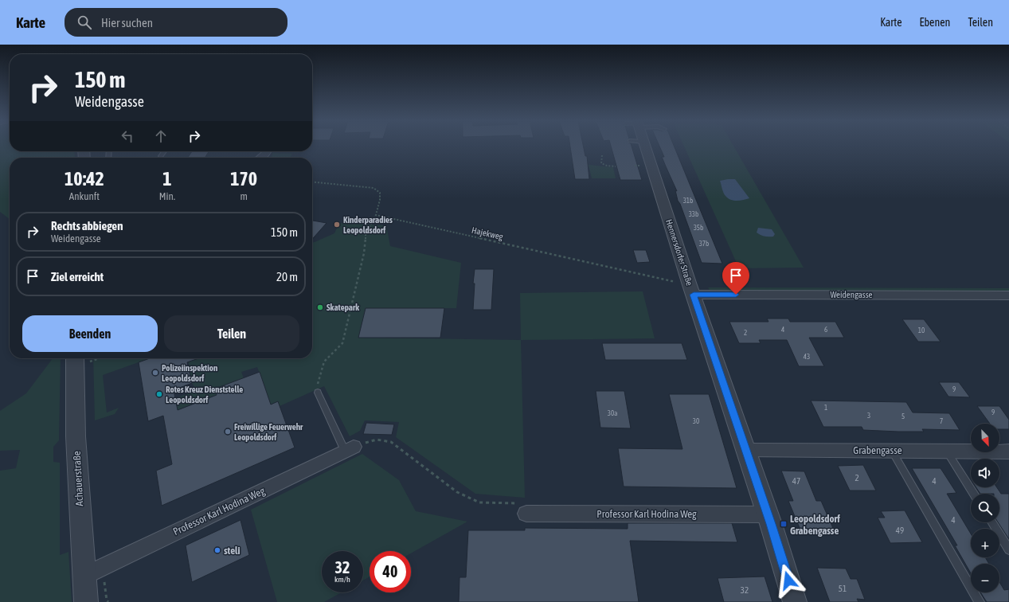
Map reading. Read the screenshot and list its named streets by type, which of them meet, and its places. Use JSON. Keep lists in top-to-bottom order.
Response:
{
  "streets": {
    "street": [
      "Hennersdorfer Straße",
      "Weidengasse",
      "Grabengasse",
      "Achauerstraße",
      "Professor Karl Hodina Weg"
    ],
    "path": ["Hajekweg"]
  },
  "crossings": [
    ["Hajekweg", "Hennersdorfer Straße"],
    ["Hajekweg", "Weidengasse"],
    ["Hennersdorfer Straße", "Weidengasse"],
    ["Hennersdorfer Straße", "Grabengasse"],
    ["Hennersdorfer Straße", "Professor Karl Hodina Weg"],
    ["Achauerstraße", "Professor Karl Hodina Weg"]
  ],
  "places": {
    "other": [
      "Kinderparadies Leopoldsdorf",
      "Skatepark",
      "Polizeiinspektion Leopoldsdorf",
      "Rotes Kreuz Dienststelle Leopoldsdorf",
      "Freiwillige Feuerwehr Leopoldsdorf",
      "steli"
    ],
    "transit": ["Leopoldsdorf Grabengasse"]
  },
  "house_numbers": [
    "31b",
    "33b",
    "35b",
    "37b",
    "4",
    "6",
    "10",
    "2",
    "43",
    "9",
    "1",
    "9",
    "30a",
    "3",
    "5",
    "30",
    "7",
    "2",
    "47",
    "4",
    "4",
    "49",
    "51",
    "32"
  ],
  "north": "bottom right",
  "page": {
    "header": "Karte",
    "search": "Hier suchen",
    "nav": ["Karte", "Ebenen", "Teilen"],
    "turn": ["150 m", "Weidengasse"],
    "eta": [
      "10:42",
      "Ankunft",
      "1",
      "Min.",
      "170",
      "m"
    ],
    "list": [
      {
        "name": "Rechts abbiegen",
        "note": "Weidengasse",
        "value": "150 m"
      },
      {
        "name": "Ziel erreicht",
        "value": "20 m"
      }
    ],
    "buttons": ["Beenden", "Teilen"],
    "map_buttons": ["+", "−"],
    "speed": "32 km/h",
    "limit": "40"
  }
}
